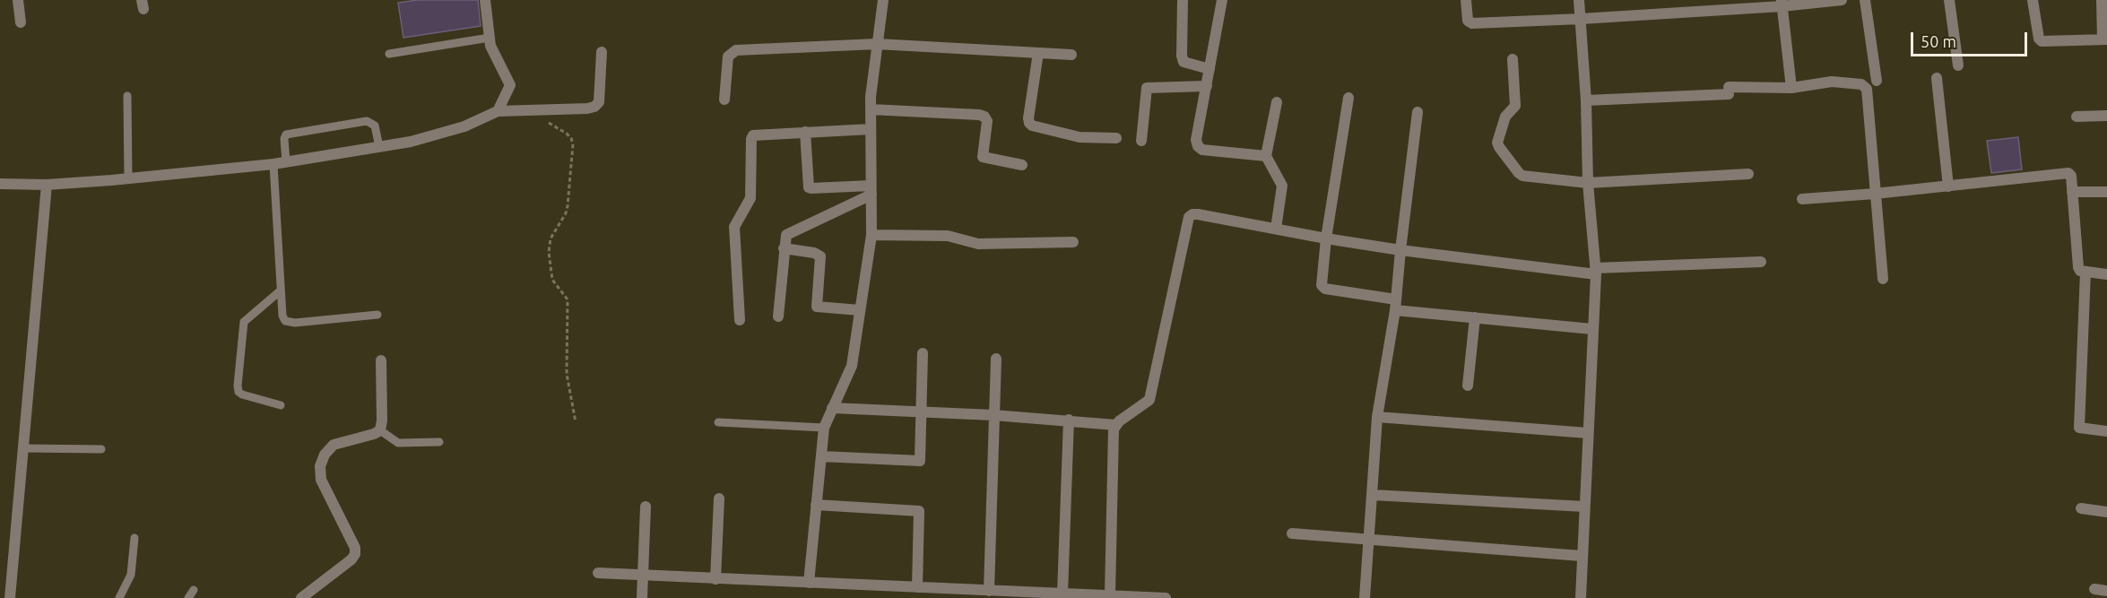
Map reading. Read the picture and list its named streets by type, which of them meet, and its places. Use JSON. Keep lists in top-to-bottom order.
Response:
{
  "scale_bar": "50 m"
}
